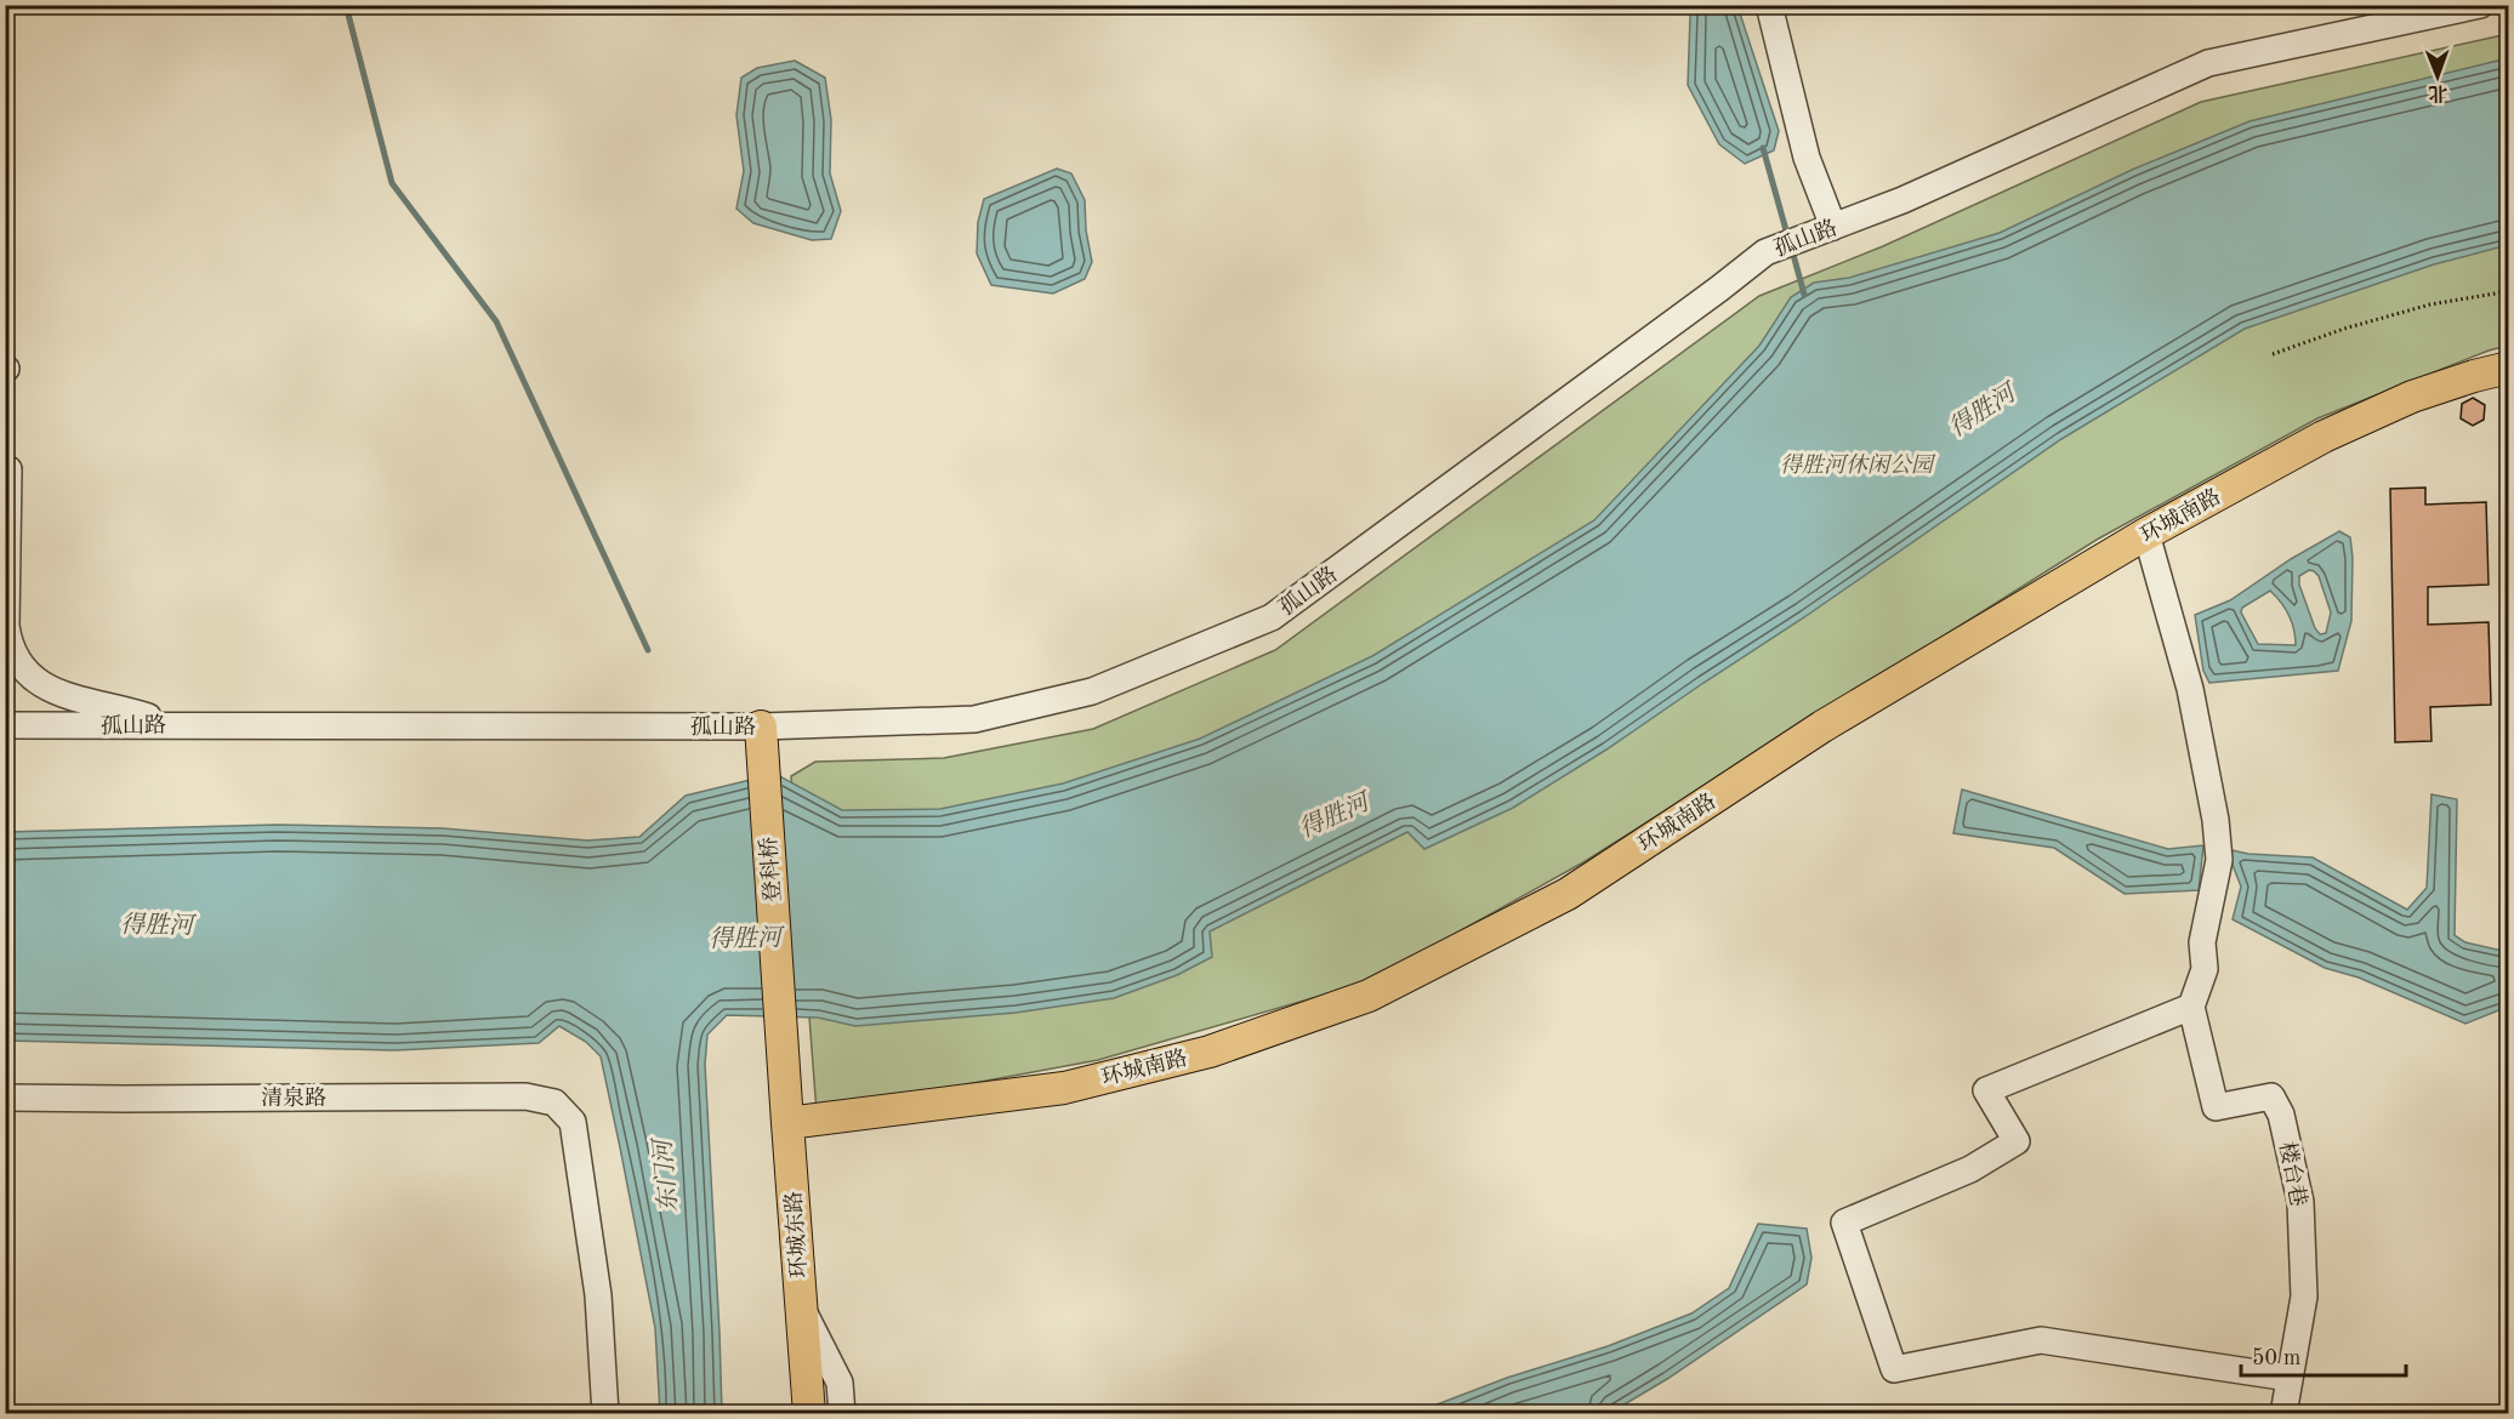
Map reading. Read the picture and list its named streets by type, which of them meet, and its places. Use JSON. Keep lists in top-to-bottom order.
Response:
{
  "streets": {
    "main road": ["环城南路", "登科桥", "环城东路"],
    "street": ["孤山路", "清泉路", "楼台巷"]
  },
  "crossings": [
    ["孤山路", "登科桥"],
    ["环城南路", "环城东路"],
    ["登科桥", "环城东路"]
  ],
  "water": ["得胜河", "东门河"],
  "parks": ["得胜河休闲公园"],
  "scale_bar": "50 m",
  "north": "bottom"
}
